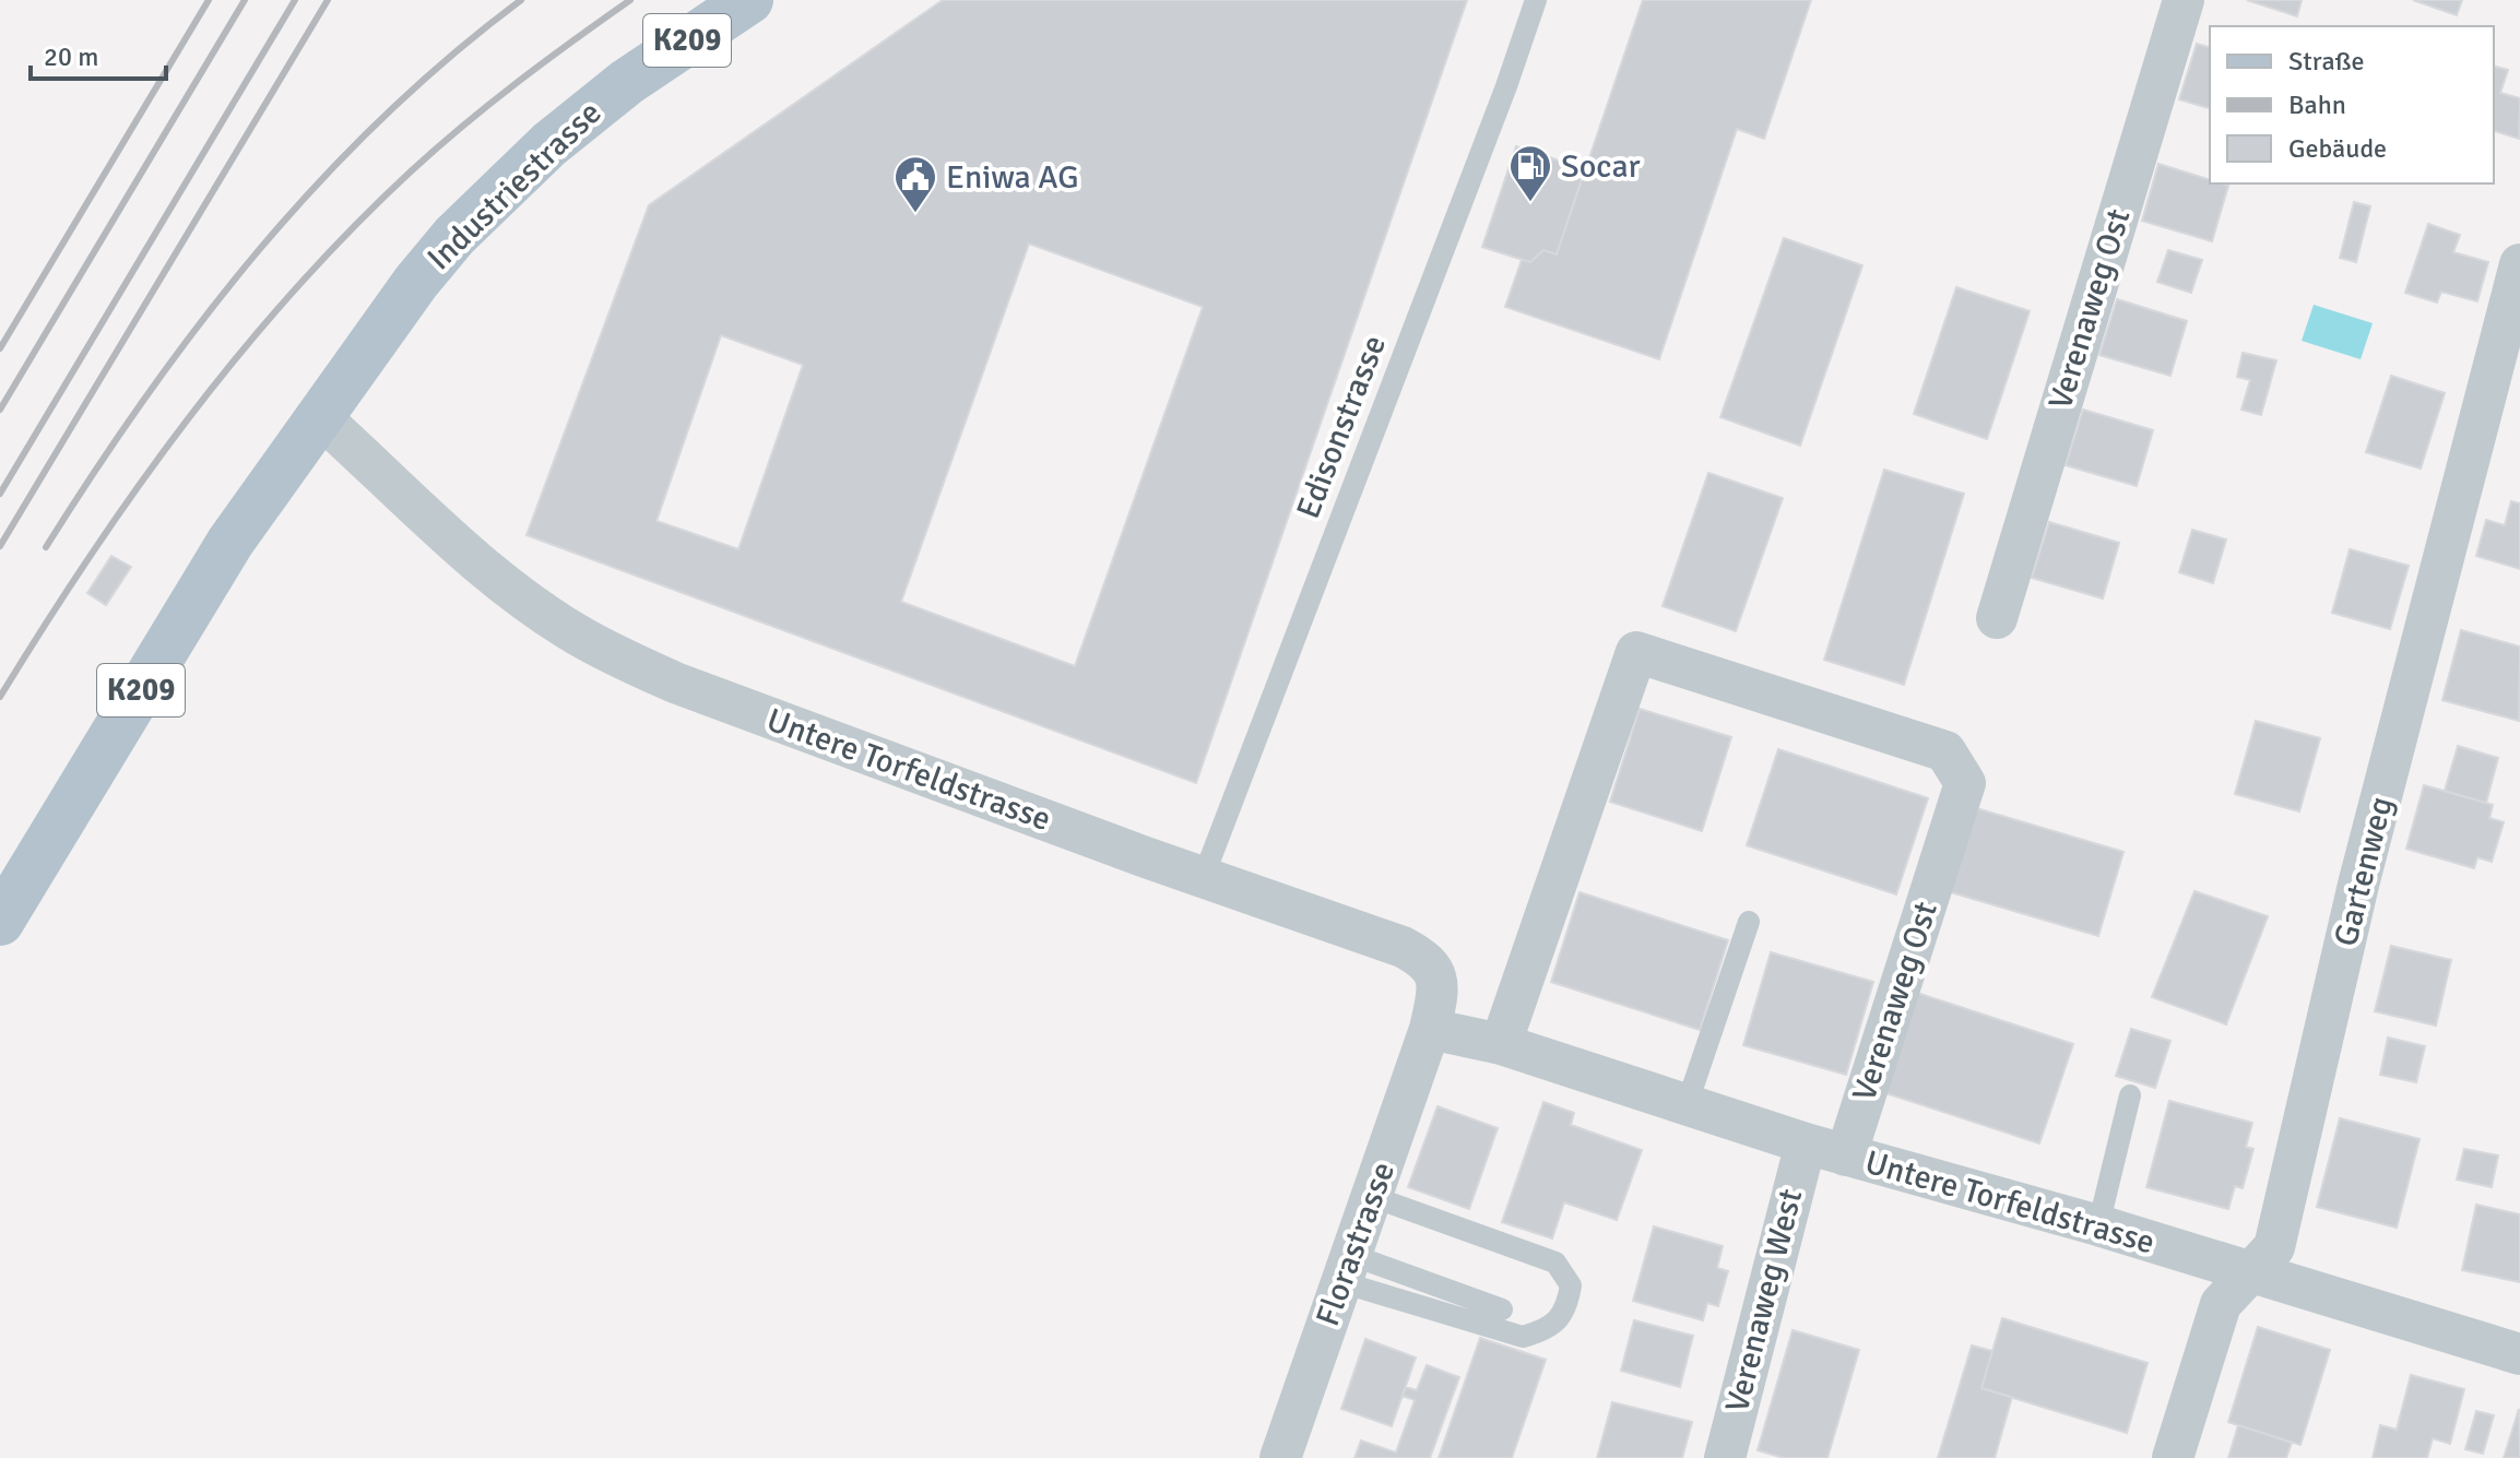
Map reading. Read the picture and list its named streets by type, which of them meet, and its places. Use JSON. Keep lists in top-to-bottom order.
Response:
{
  "streets": {
    "main road": ["K209", "Industriestrasse"],
    "street": [
      "Verenaweg Ost",
      "Untere Torfeldstrasse",
      "Gartenweg",
      "Florastrasse",
      "Verenaweg West"
    ],
    "lane": ["Edisonstrasse"]
  },
  "crossings": [
    ["Industriestrasse", "Untere Torfeldstrasse"],
    ["Verenaweg Ost", "Untere Torfeldstrasse"],
    ["Edisonstrasse", "Untere Torfeldstrasse"],
    ["Untere Torfeldstrasse", "Gartenweg"],
    ["Untere Torfeldstrasse", "Florastrasse"],
    ["Untere Torfeldstrasse", "Verenaweg West"]
  ],
  "places": {
    "fuel station": ["Socar"],
    "public building": ["Eniwa AG"]
  },
  "legend": ["Straße", "Bahn", "Gebäude"],
  "scale_bar": "20 m"
}
